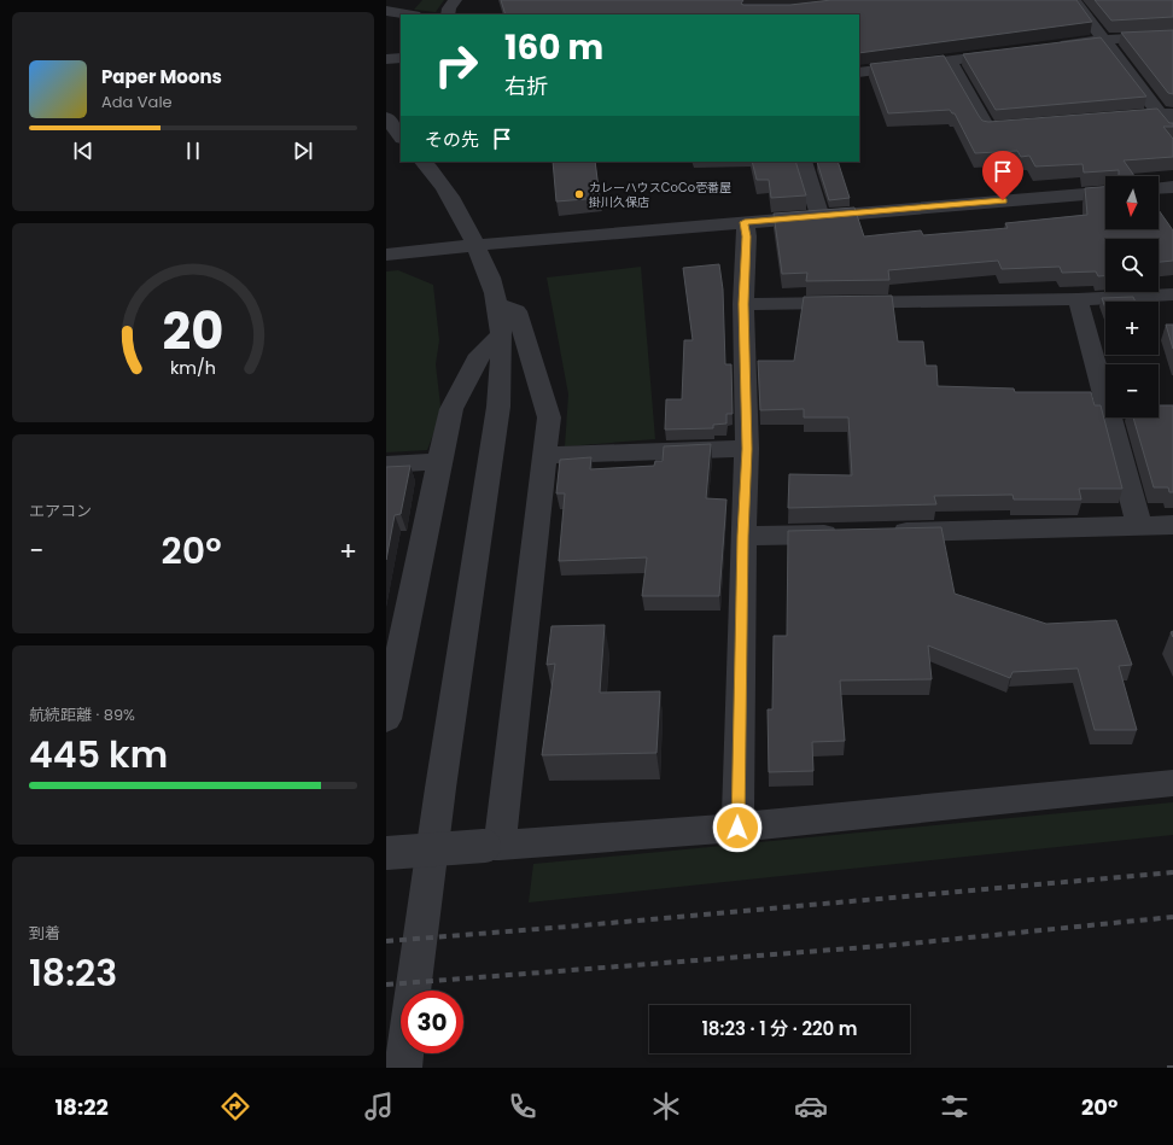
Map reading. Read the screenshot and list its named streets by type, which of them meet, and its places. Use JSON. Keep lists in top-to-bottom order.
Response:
{
  "places": ["カレーハウスCoCo壱番屋 掛川久保店"],
  "north": "bottom",
  "page": {
    "turn": ["160 m", "右折"],
    "song": ["Paper Moons", "Ada Vale"],
    "then": "その先",
    "map_buttons": ["+", "−"],
    "tile": [
      "エアコン",
      ["航続距離 · 89%", "445 km"],
      ["到着", "18:23"]
    ],
    "heat": ["−", "20°", "+"],
    "limit": "30",
    "trip": "18:23 · 1 分 · 220 m",
    "tabs": ["18:22", "20°"],
    "gauge": ["20", "km/h"]
  }
}
